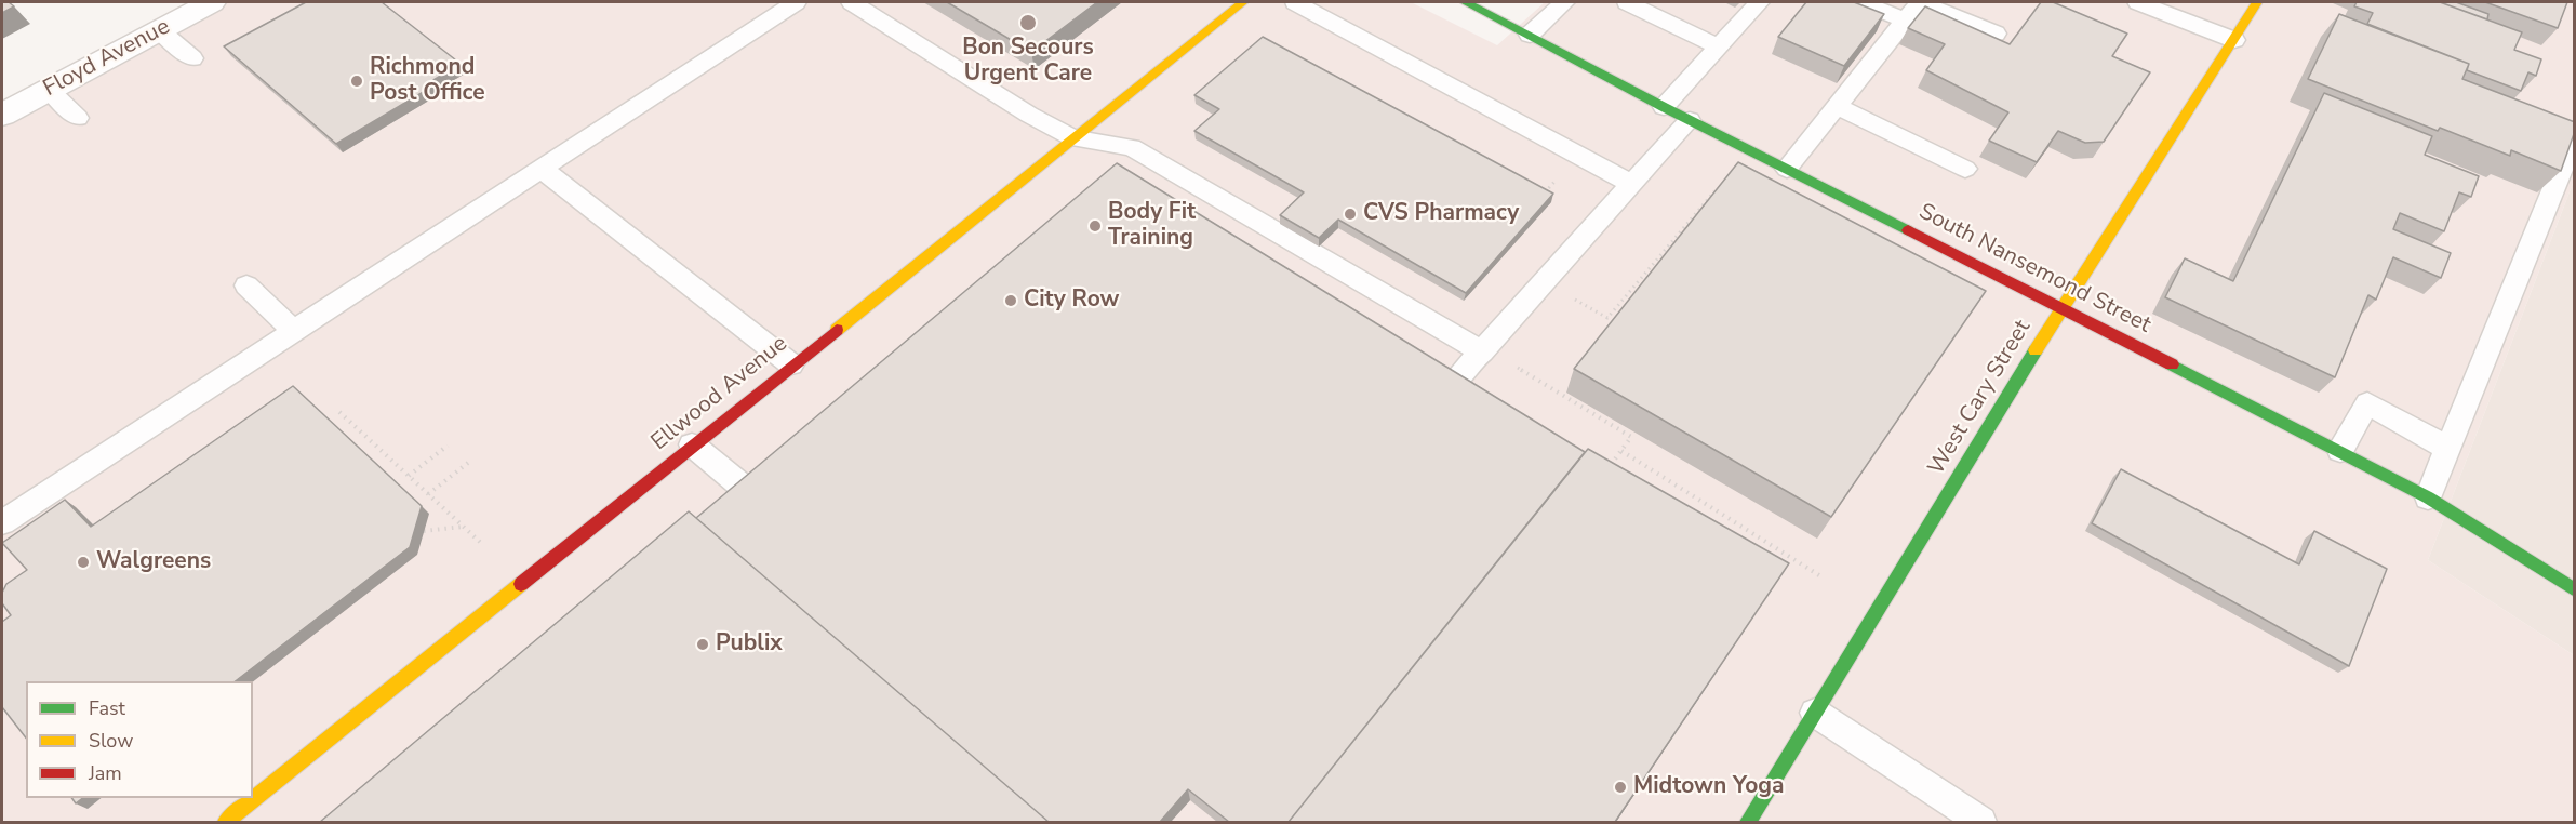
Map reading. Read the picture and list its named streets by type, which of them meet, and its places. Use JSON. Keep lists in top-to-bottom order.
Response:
{
  "streets": {
    "main road": ["South Nansemond Street", "Ellwood Avenue", "West Cary Street"],
    "street": ["Floyd Avenue"]
  },
  "crossings": [
    ["South Nansemond Street", "West Cary Street"]
  ],
  "places": [
    "Bon Secours Urgent Care",
    "Richmond Post Office",
    "CVS Pharmacy",
    "Body Fit Training",
    "City Row",
    "Walgreens",
    "Publix",
    "Midtown Yoga"
  ],
  "legend": ["Fast", "Slow", "Jam"]
}
